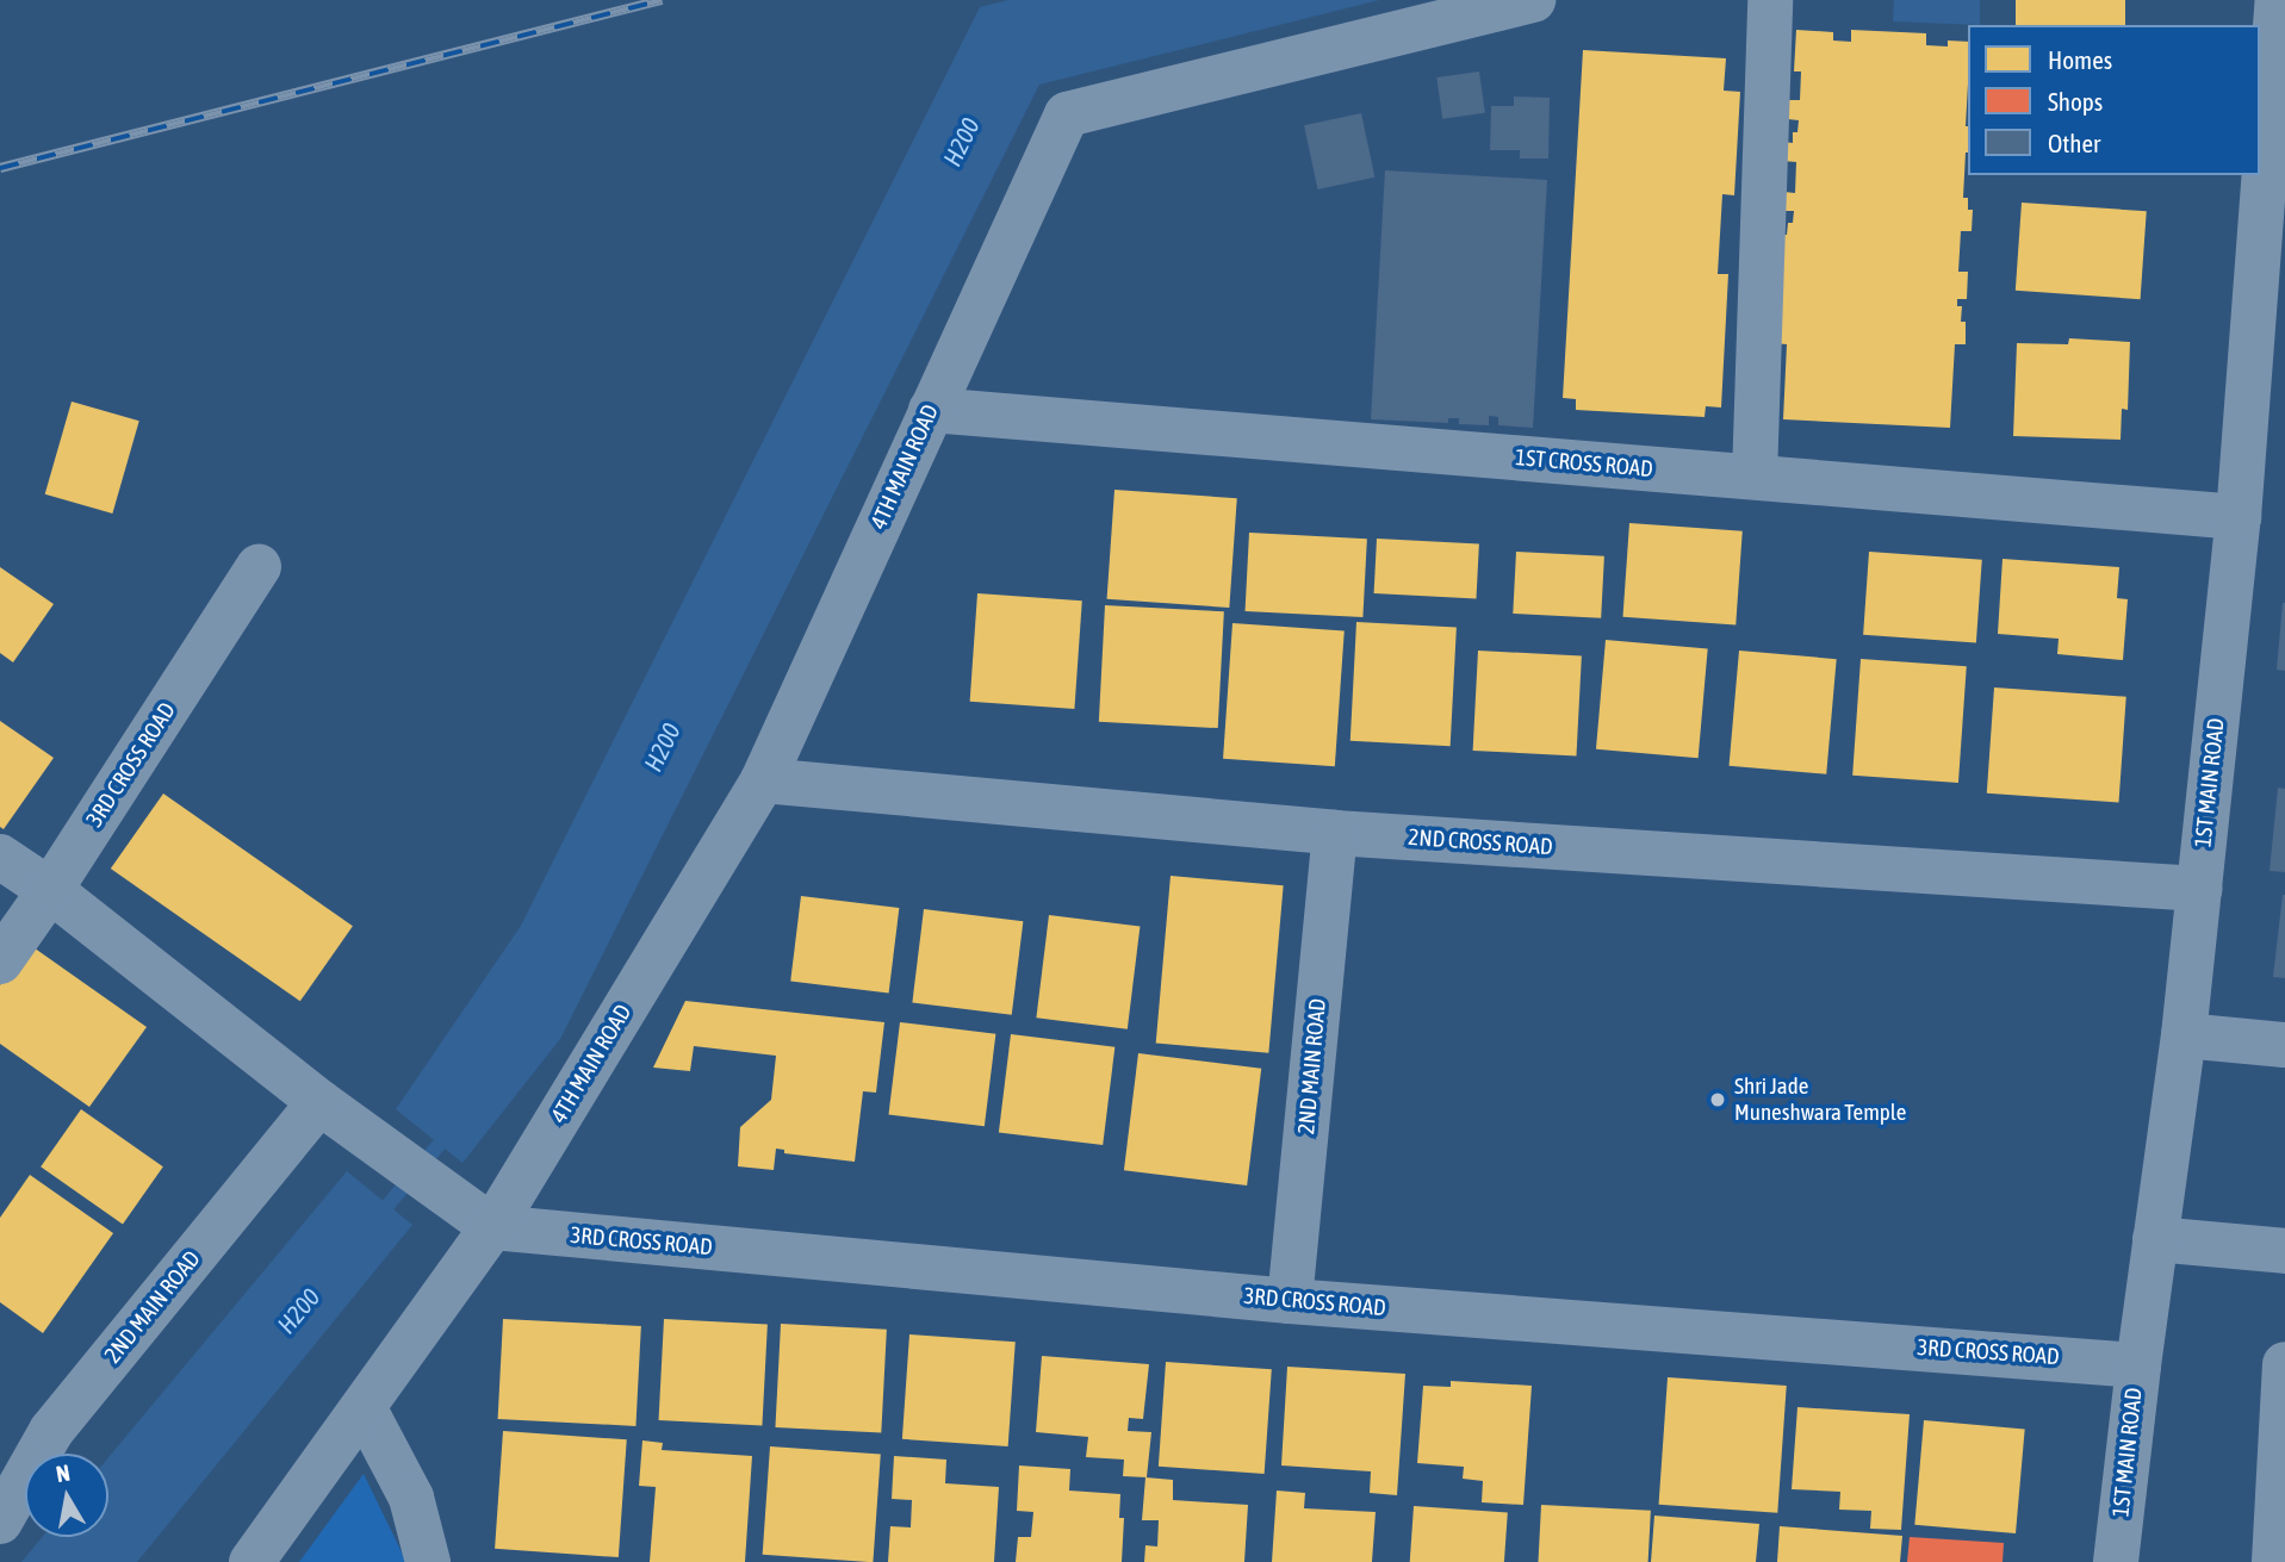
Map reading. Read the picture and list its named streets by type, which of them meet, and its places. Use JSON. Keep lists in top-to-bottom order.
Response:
{
  "streets": {
    "street": [
      "1ST CROSS ROAD",
      "4TH MAIN ROAD",
      "3RD CROSS ROAD",
      "1ST MAIN ROAD",
      "2ND CROSS ROAD",
      "2ND MAIN ROAD"
    ]
  },
  "crossings": [
    ["1ST CROSS ROAD", "4TH MAIN ROAD"],
    ["1ST CROSS ROAD", "1ST MAIN ROAD"],
    ["4TH MAIN ROAD", "3RD CROSS ROAD"],
    ["4TH MAIN ROAD", "2ND CROSS ROAD"],
    ["3RD CROSS ROAD", "1ST MAIN ROAD"],
    ["3RD CROSS ROAD", "2ND MAIN ROAD"],
    ["1ST MAIN ROAD", "2ND CROSS ROAD"],
    ["2ND CROSS ROAD", "2ND MAIN ROAD"]
  ],
  "water": ["H200"],
  "places": ["Shri Jade Muneshwara Temple"],
  "legend": ["Homes", "Shops", "Other"],
  "north": "top"
}
